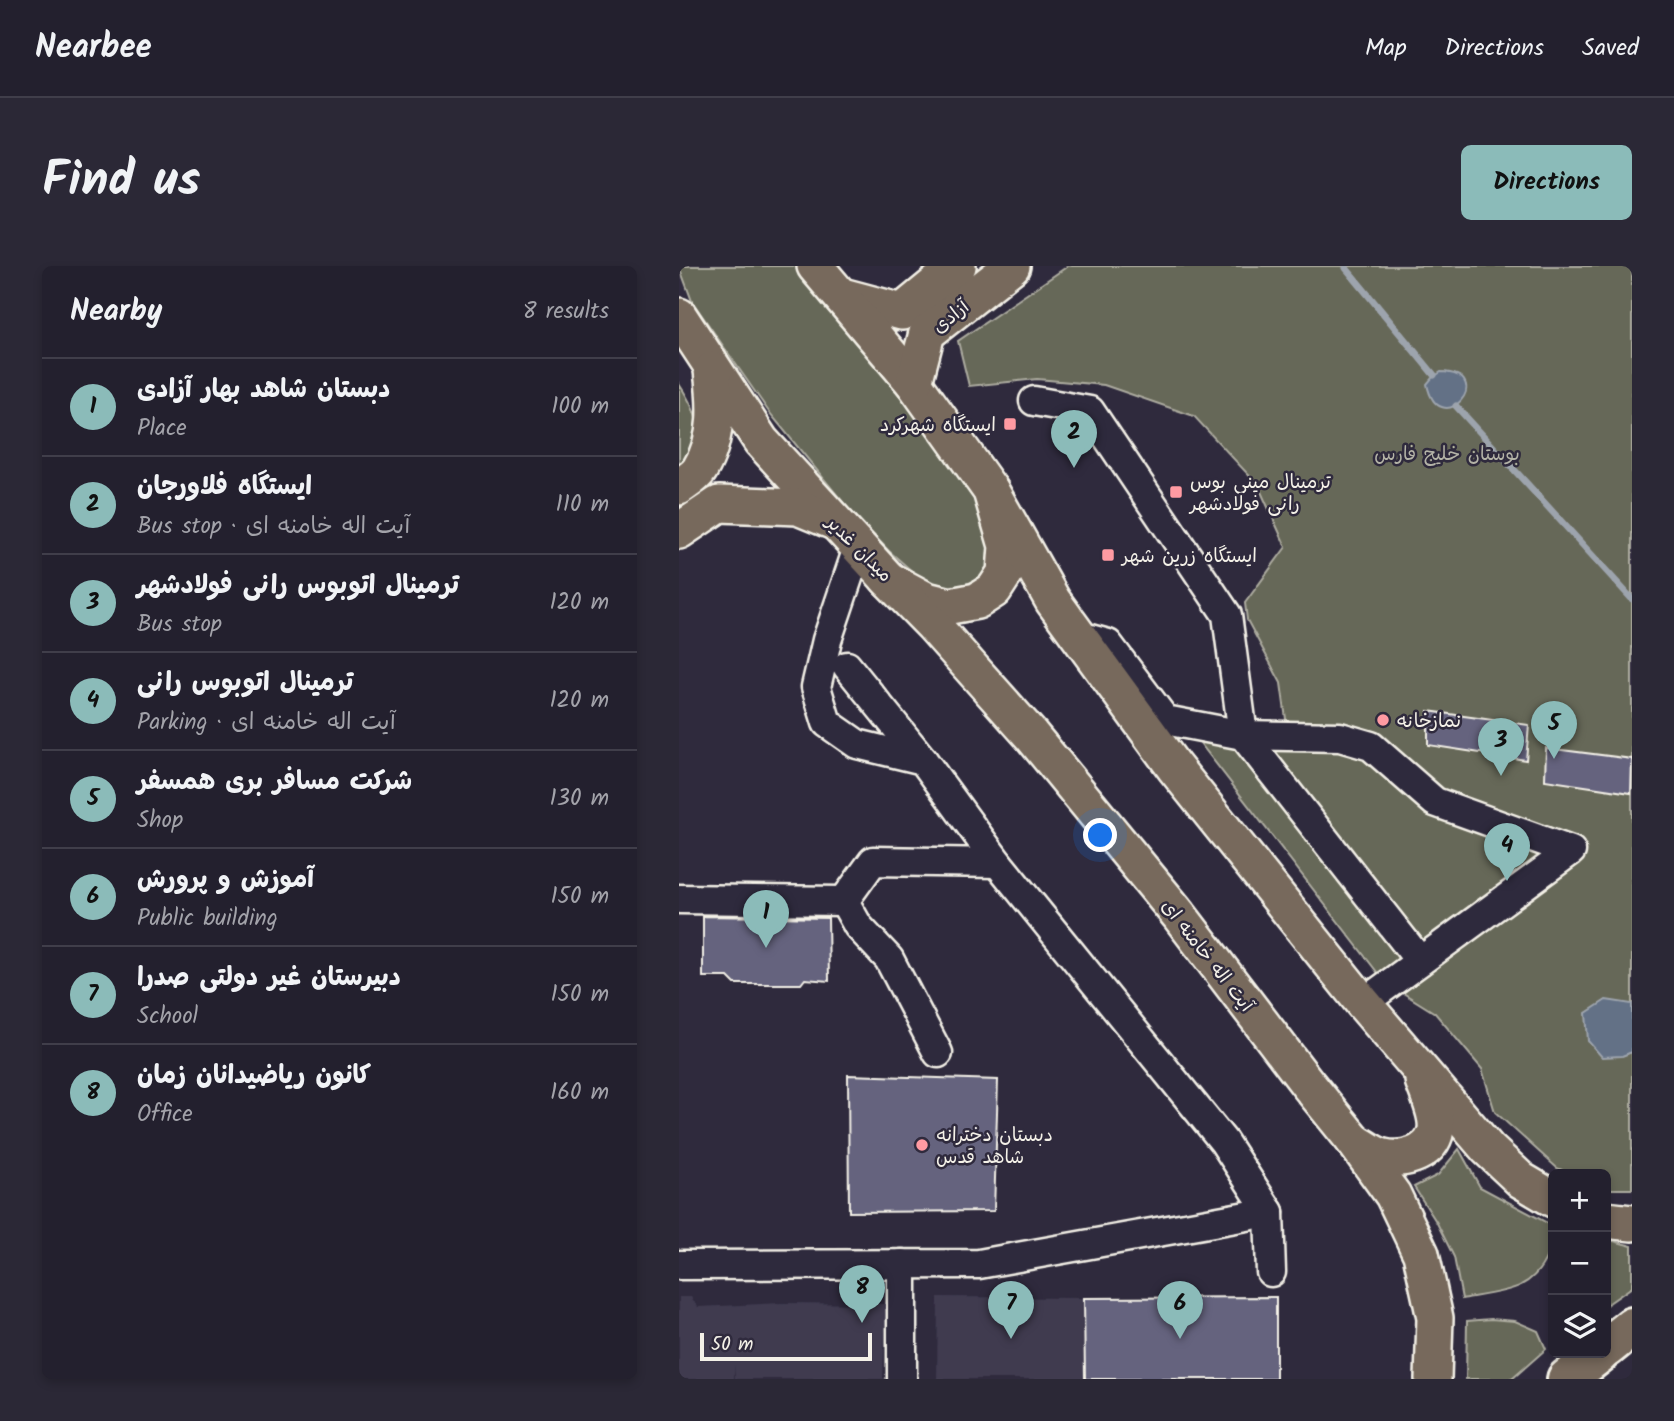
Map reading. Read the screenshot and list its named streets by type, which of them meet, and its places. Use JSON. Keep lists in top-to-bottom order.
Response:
{
  "streets": {
    "main road": ["آزادی", "میدان غدیر", "آیت اله خامنه ای"]
  },
  "crossings": [
    ["آزادی", "میدان غدیر"],
    ["میدان غدیر", "آیت اله خامنه ای"]
  ],
  "parks": ["بوستان خلیج فارس"],
  "places": {
    "transit": ["ایستگاه شهرکرد", "ترمینال مینی بوس رانی فولادشهر", "ایستگاه زرین شهر"],
    "other": ["نمازخانه", "دبستان دخترانه شاهد قدس"]
  },
  "scale_bar": "50 m",
  "page": {
    "header": "Nearbee",
    "nav": ["Map", "Directions", "Saved"],
    "title": "Find us",
    "buttons": "Directions",
    "heading": ["Nearby", "8 results"],
    "list": [
      {
        "mark": "1",
        "name": "دبستان شاهد بهار آزادی",
        "note": "Place",
        "value": "100 m"
      },
      {
        "mark": "2",
        "name": "ایستگاه فلاورجان",
        "note": "Bus stop · آیت اله خامنه ای",
        "value": "110 m"
      },
      {
        "mark": "3",
        "name": "ترمینال اتوبوس رانی فولادشهر",
        "note": "Bus stop",
        "value": "120 m"
      },
      {
        "mark": "4",
        "name": "ترمینال اتوبوس رانی",
        "note": "Parking · آیت اله خامنه ای",
        "value": "120 m"
      },
      {
        "mark": "5",
        "name": "شرکت مسافر بری همسفر",
        "note": "Shop",
        "value": "130 m"
      },
      {
        "mark": "6",
        "name": "آموزش و پرورش",
        "note": "Public building",
        "value": "150 m"
      },
      {
        "mark": "7",
        "name": "دبیرستان غیر دولتی صدرا",
        "note": "School",
        "value": "150 m"
      },
      {
        "mark": "8",
        "name": "کانون ریاضیدانان زمان",
        "note": "Office",
        "value": "160 m"
      }
    ],
    "pins": [
      "2",
      "5",
      "3",
      "4",
      "1",
      "8",
      "6",
      "7"
    ],
    "map_buttons": ["+", "−"],
    "scale": "50 m"
  }
}
